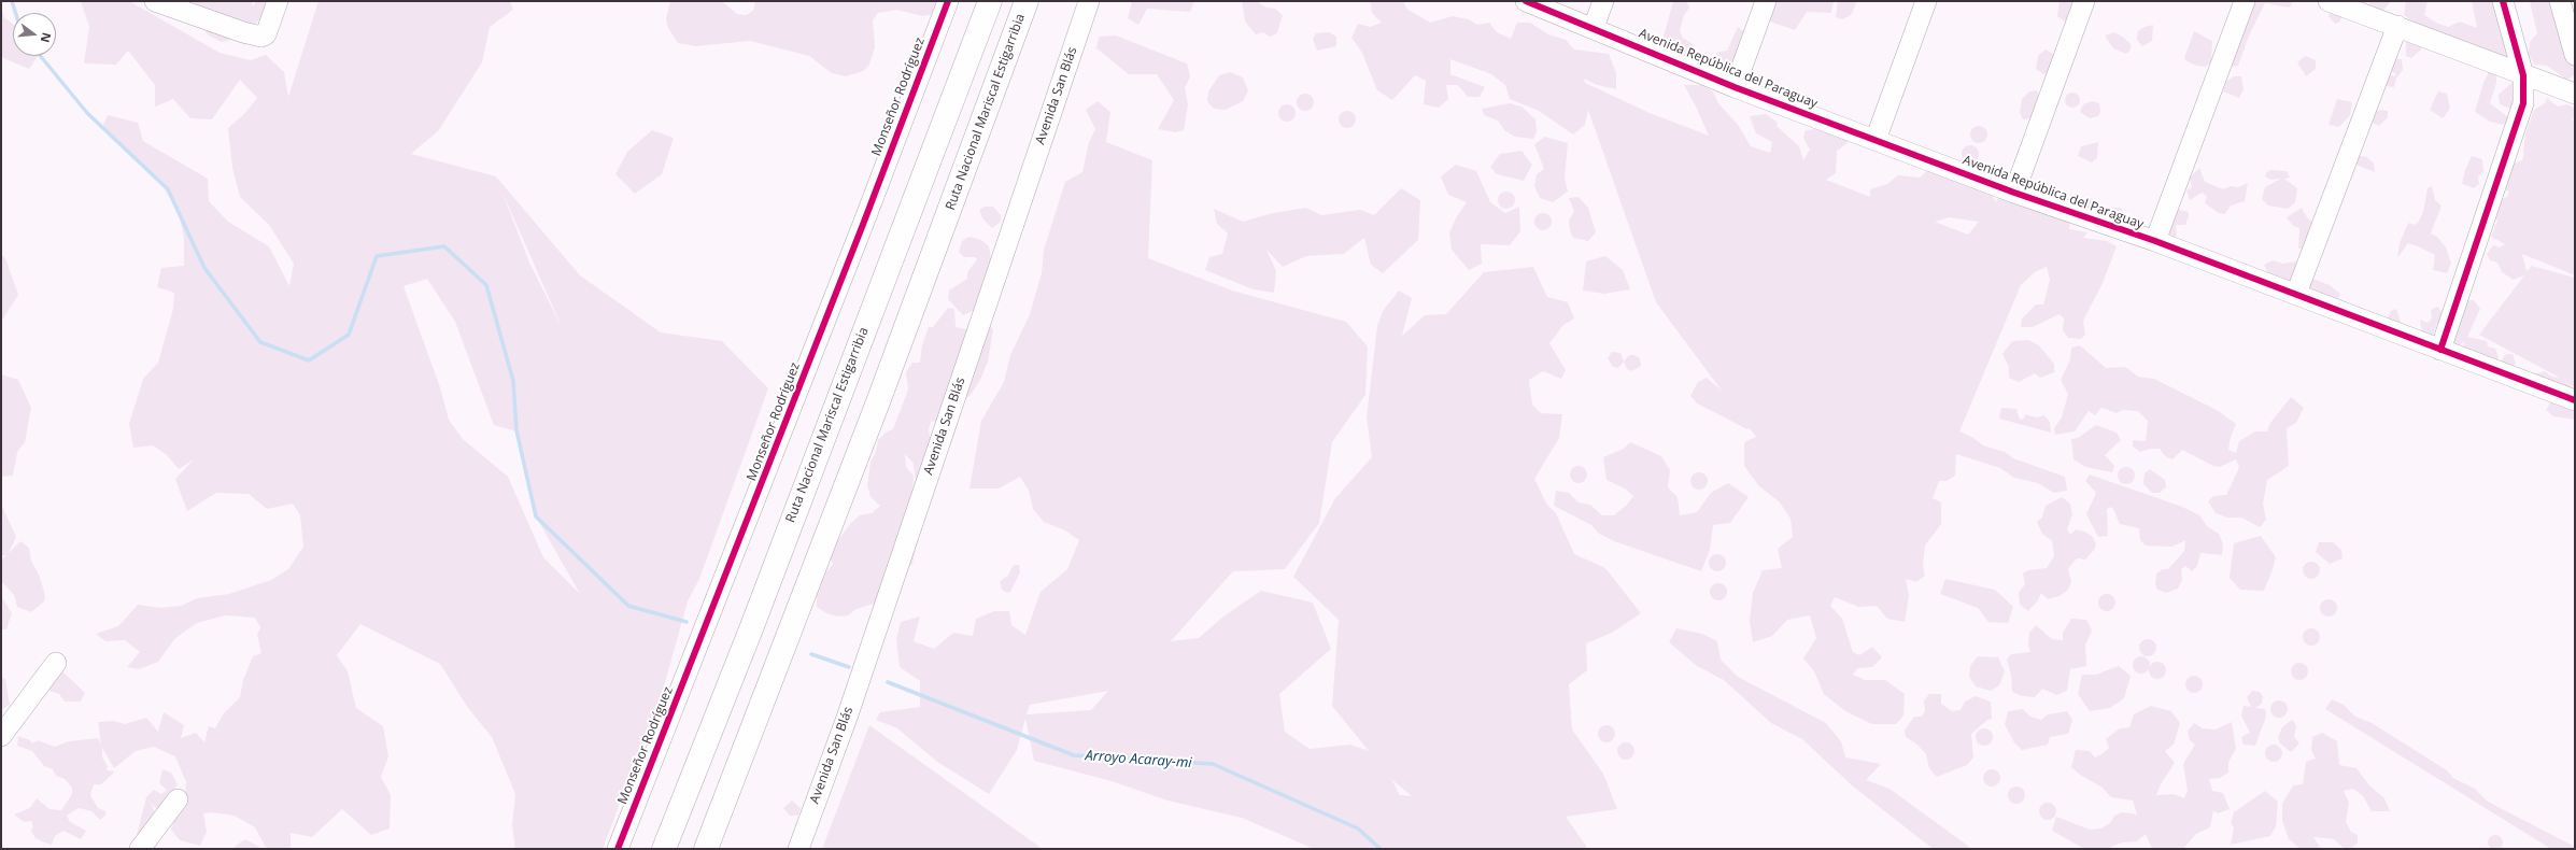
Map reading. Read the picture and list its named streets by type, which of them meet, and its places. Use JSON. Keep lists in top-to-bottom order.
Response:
{
  "streets": {
    "highway": ["Ruta Nacional Mariscal Estigarribia"],
    "street": ["Avenida República del Paraguay", "Avenida San Blás", "Monseñor Rodríguez"]
  },
  "water": ["Arroyo Acaray-mi"],
  "north": "right"
}
